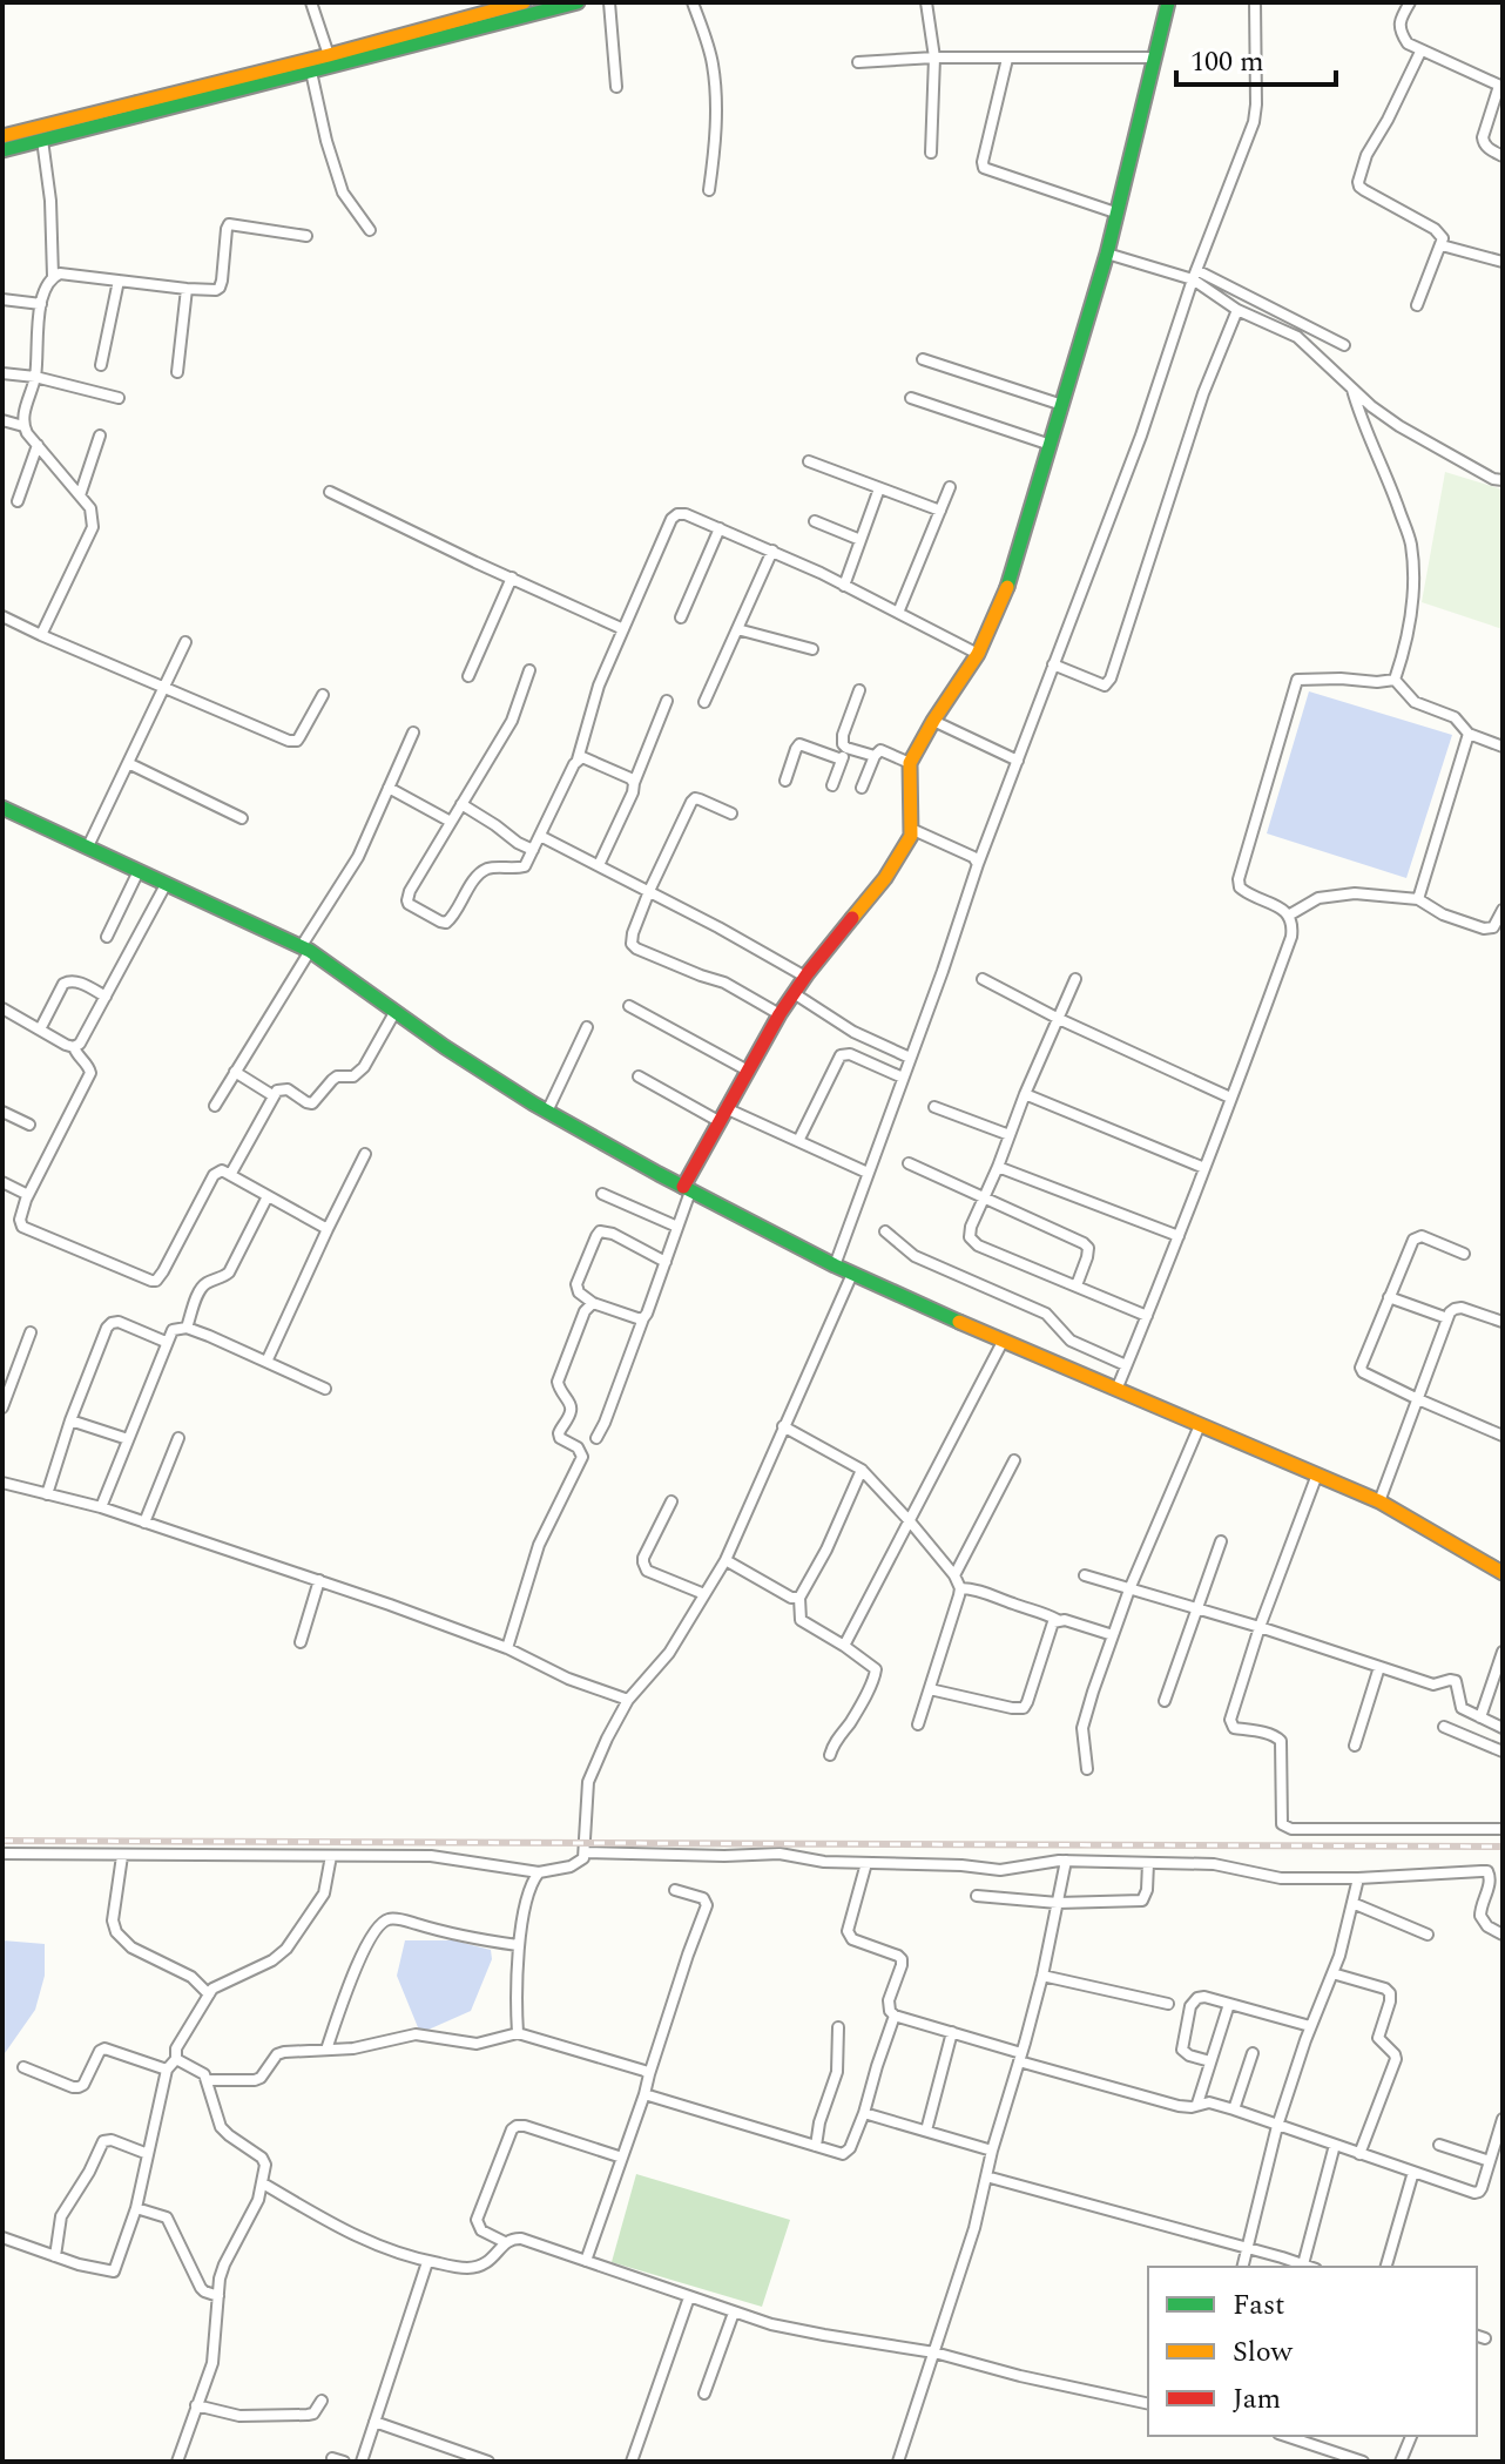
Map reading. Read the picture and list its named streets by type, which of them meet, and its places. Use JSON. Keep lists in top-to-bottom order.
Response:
{
  "legend": ["Fast", "Slow", "Jam"],
  "scale_bar": "100 m"
}
